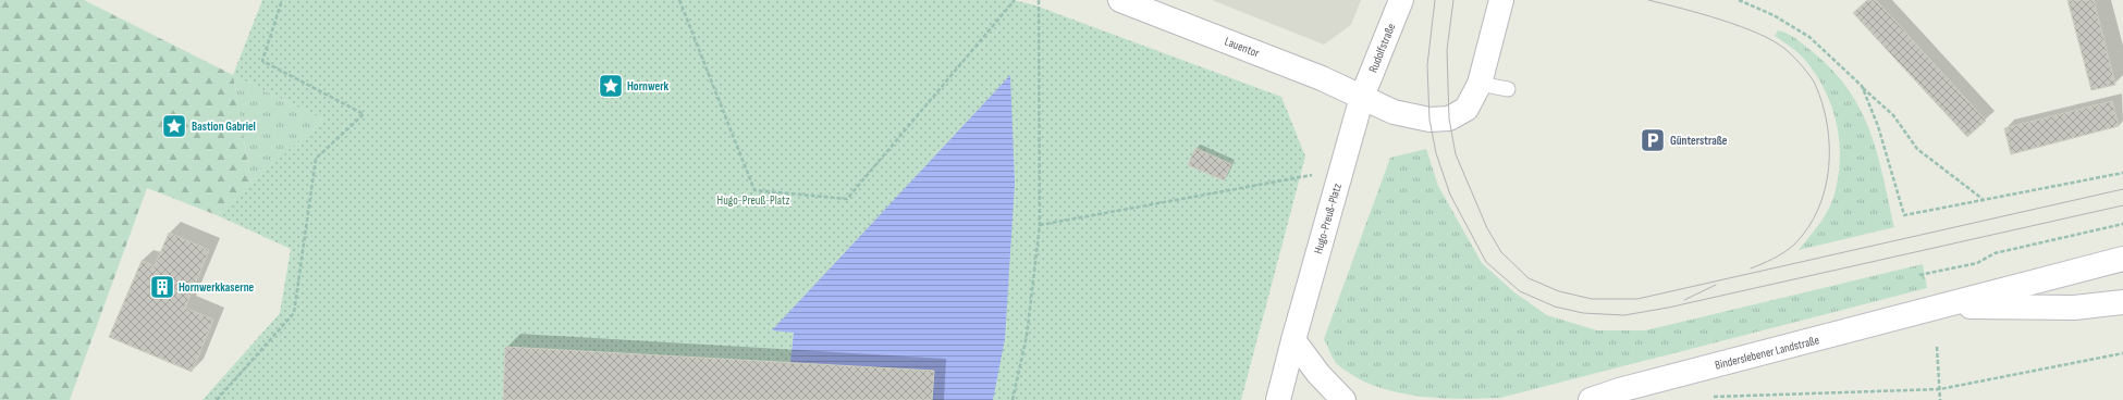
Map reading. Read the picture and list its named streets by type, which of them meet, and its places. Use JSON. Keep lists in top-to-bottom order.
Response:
{
  "streets": {
    "street": [
      "Lauentor",
      "Rudolfstraße",
      "Hugo-Preuß-Platz",
      "Binderslebener Landstraße"
    ]
  },
  "crossings": [
    ["Lauentor", "Rudolfstraße"],
    ["Lauentor", "Hugo-Preuß-Platz"],
    ["Rudolfstraße", "Hugo-Preuß-Platz"]
  ],
  "parks": ["Hugo-Preuß-Platz"],
  "places": {
    "place": ["Hornwerk", "Bastion Gabriel"],
    "parking": ["Günterstraße"],
    "building": ["Hornwerkkaserne"]
  }
}
